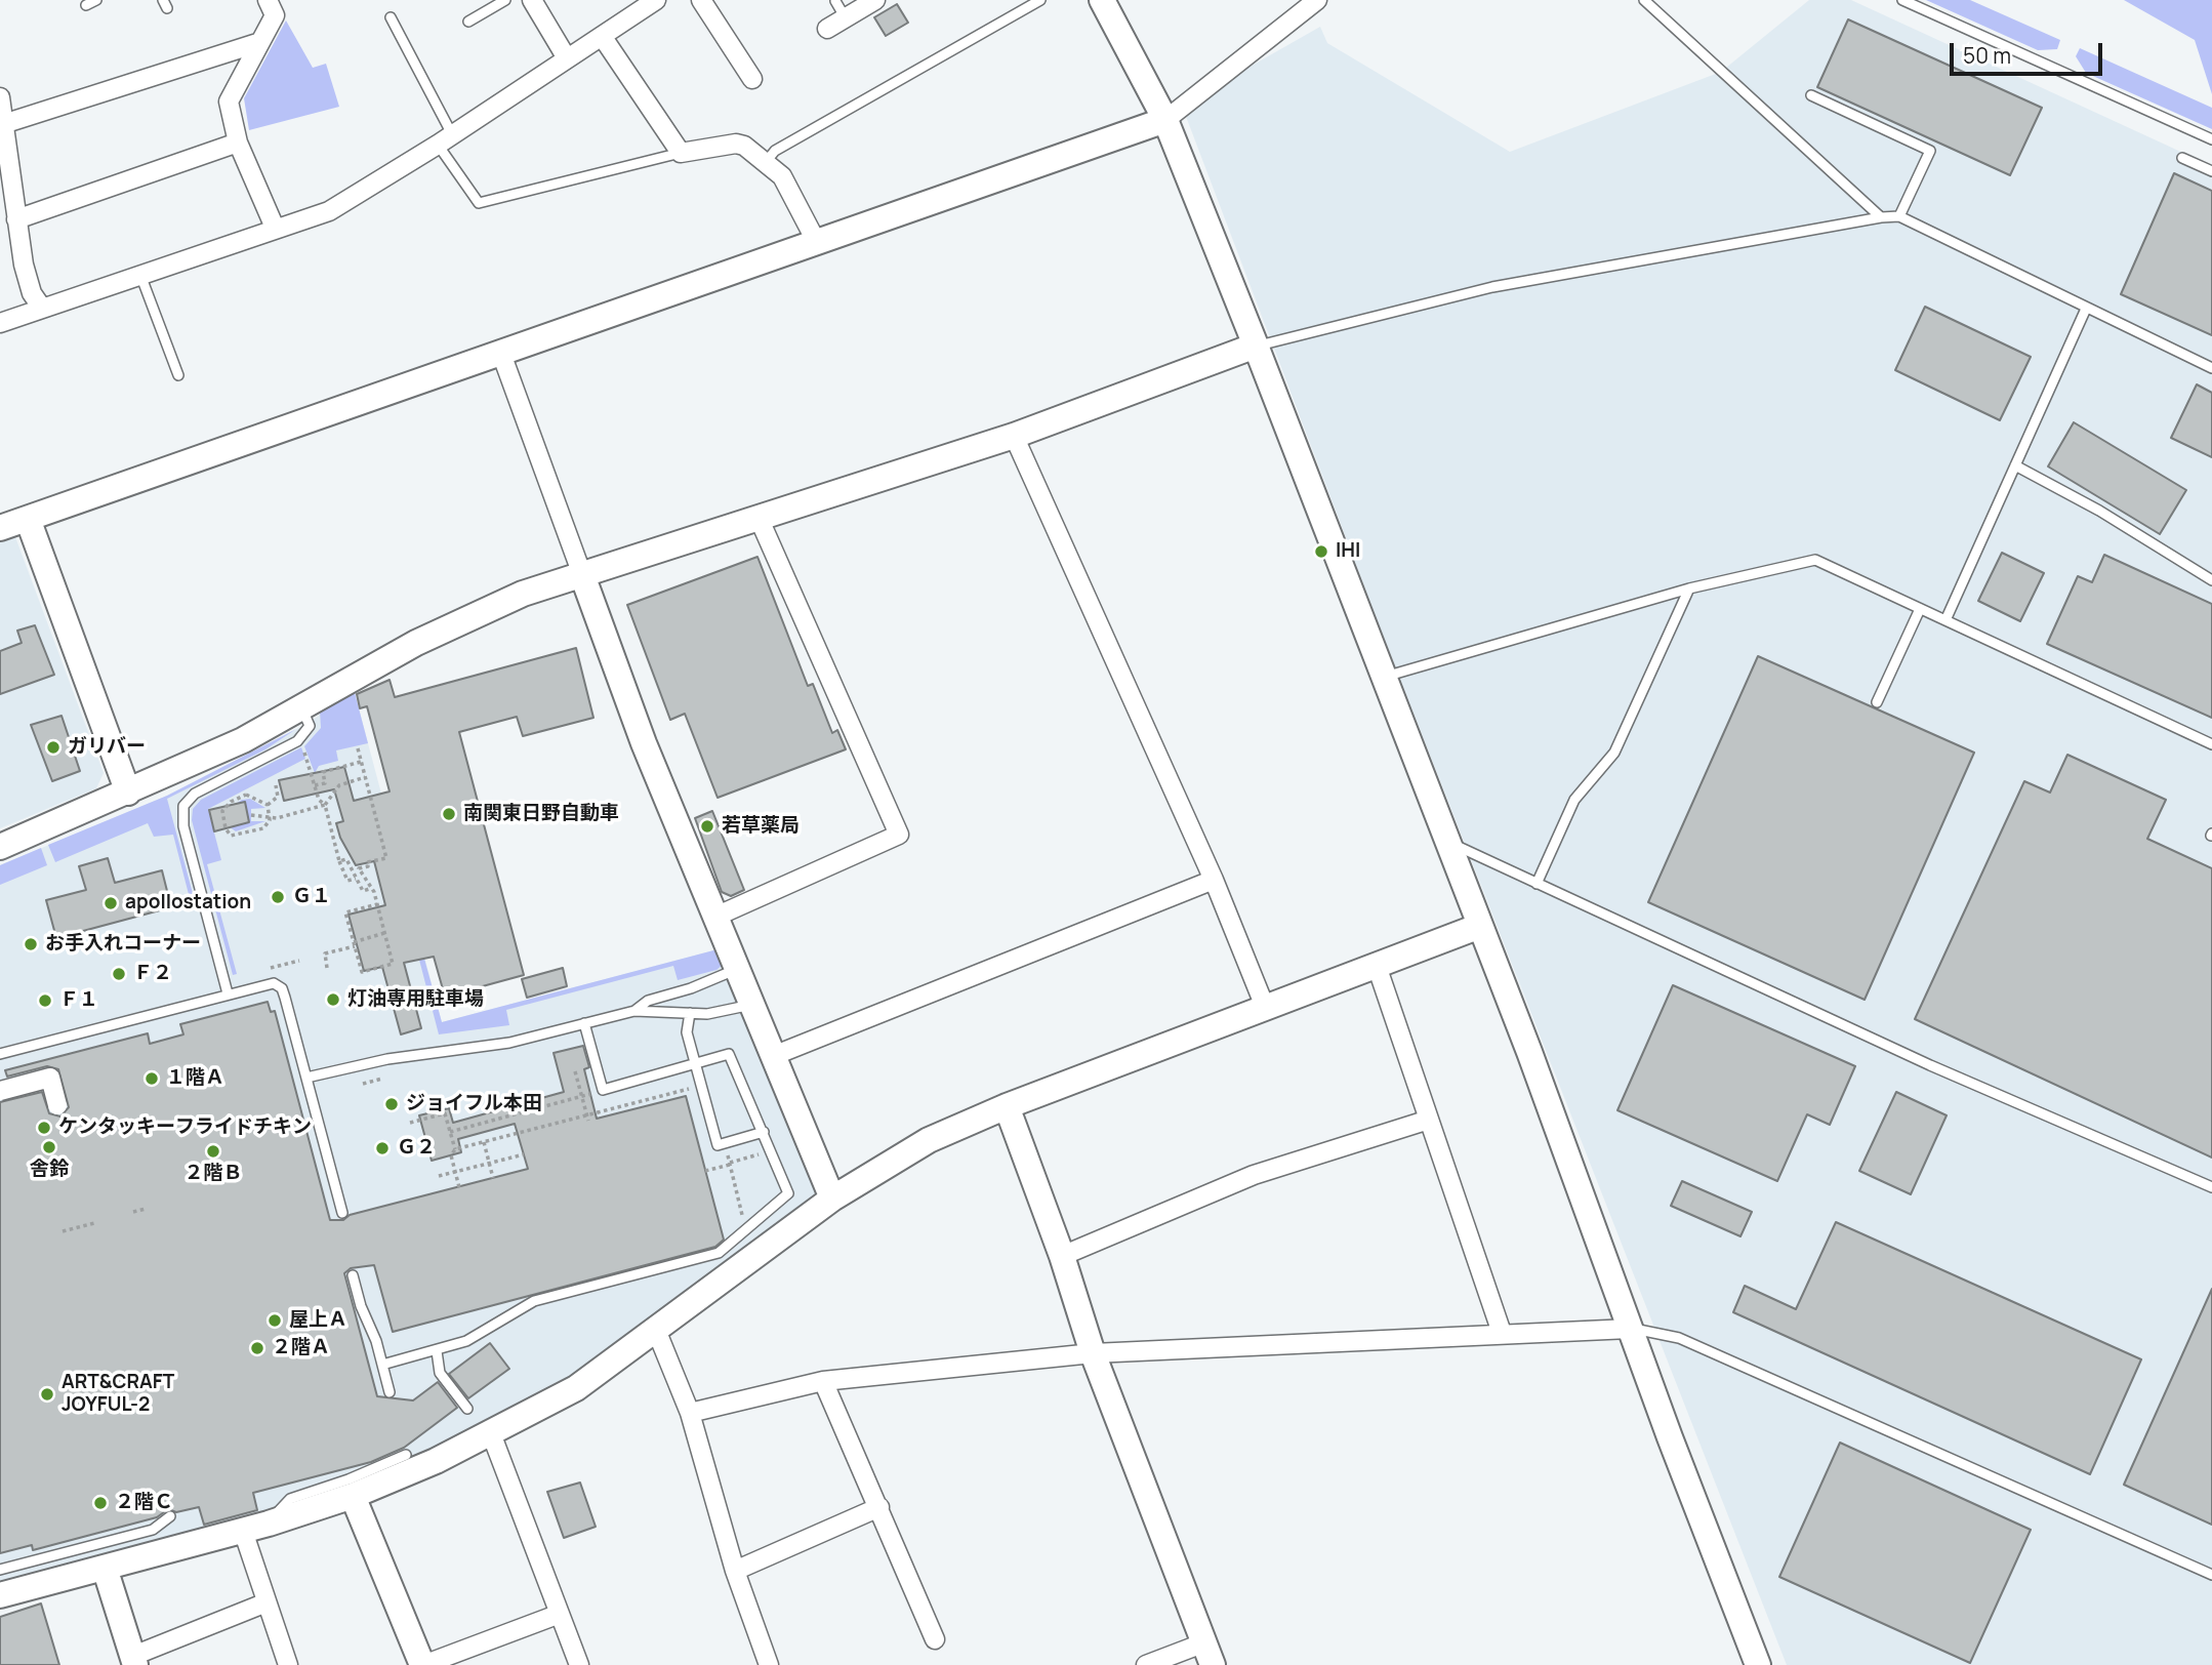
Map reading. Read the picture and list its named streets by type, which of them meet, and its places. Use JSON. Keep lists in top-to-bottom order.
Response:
{
  "places": [
    "IHI",
    "ガリバー",
    "南関東日野自動車",
    "若草薬局",
    "Ｇ１",
    "apollostation",
    "お手入れコーナー",
    "Ｆ２",
    "灯油専用駐車場",
    "Ｆ１",
    "１階Ａ",
    "ジョイフル本田",
    "ケンタッキーフライドチキン",
    "舎鈴",
    "Ｇ２",
    "２階Ｂ",
    "屋上Ａ",
    "２階Ａ",
    "ART&CRAFT JOYFUL-2",
    "２階Ｃ"
  ],
  "scale_bar": "50 m"
}
